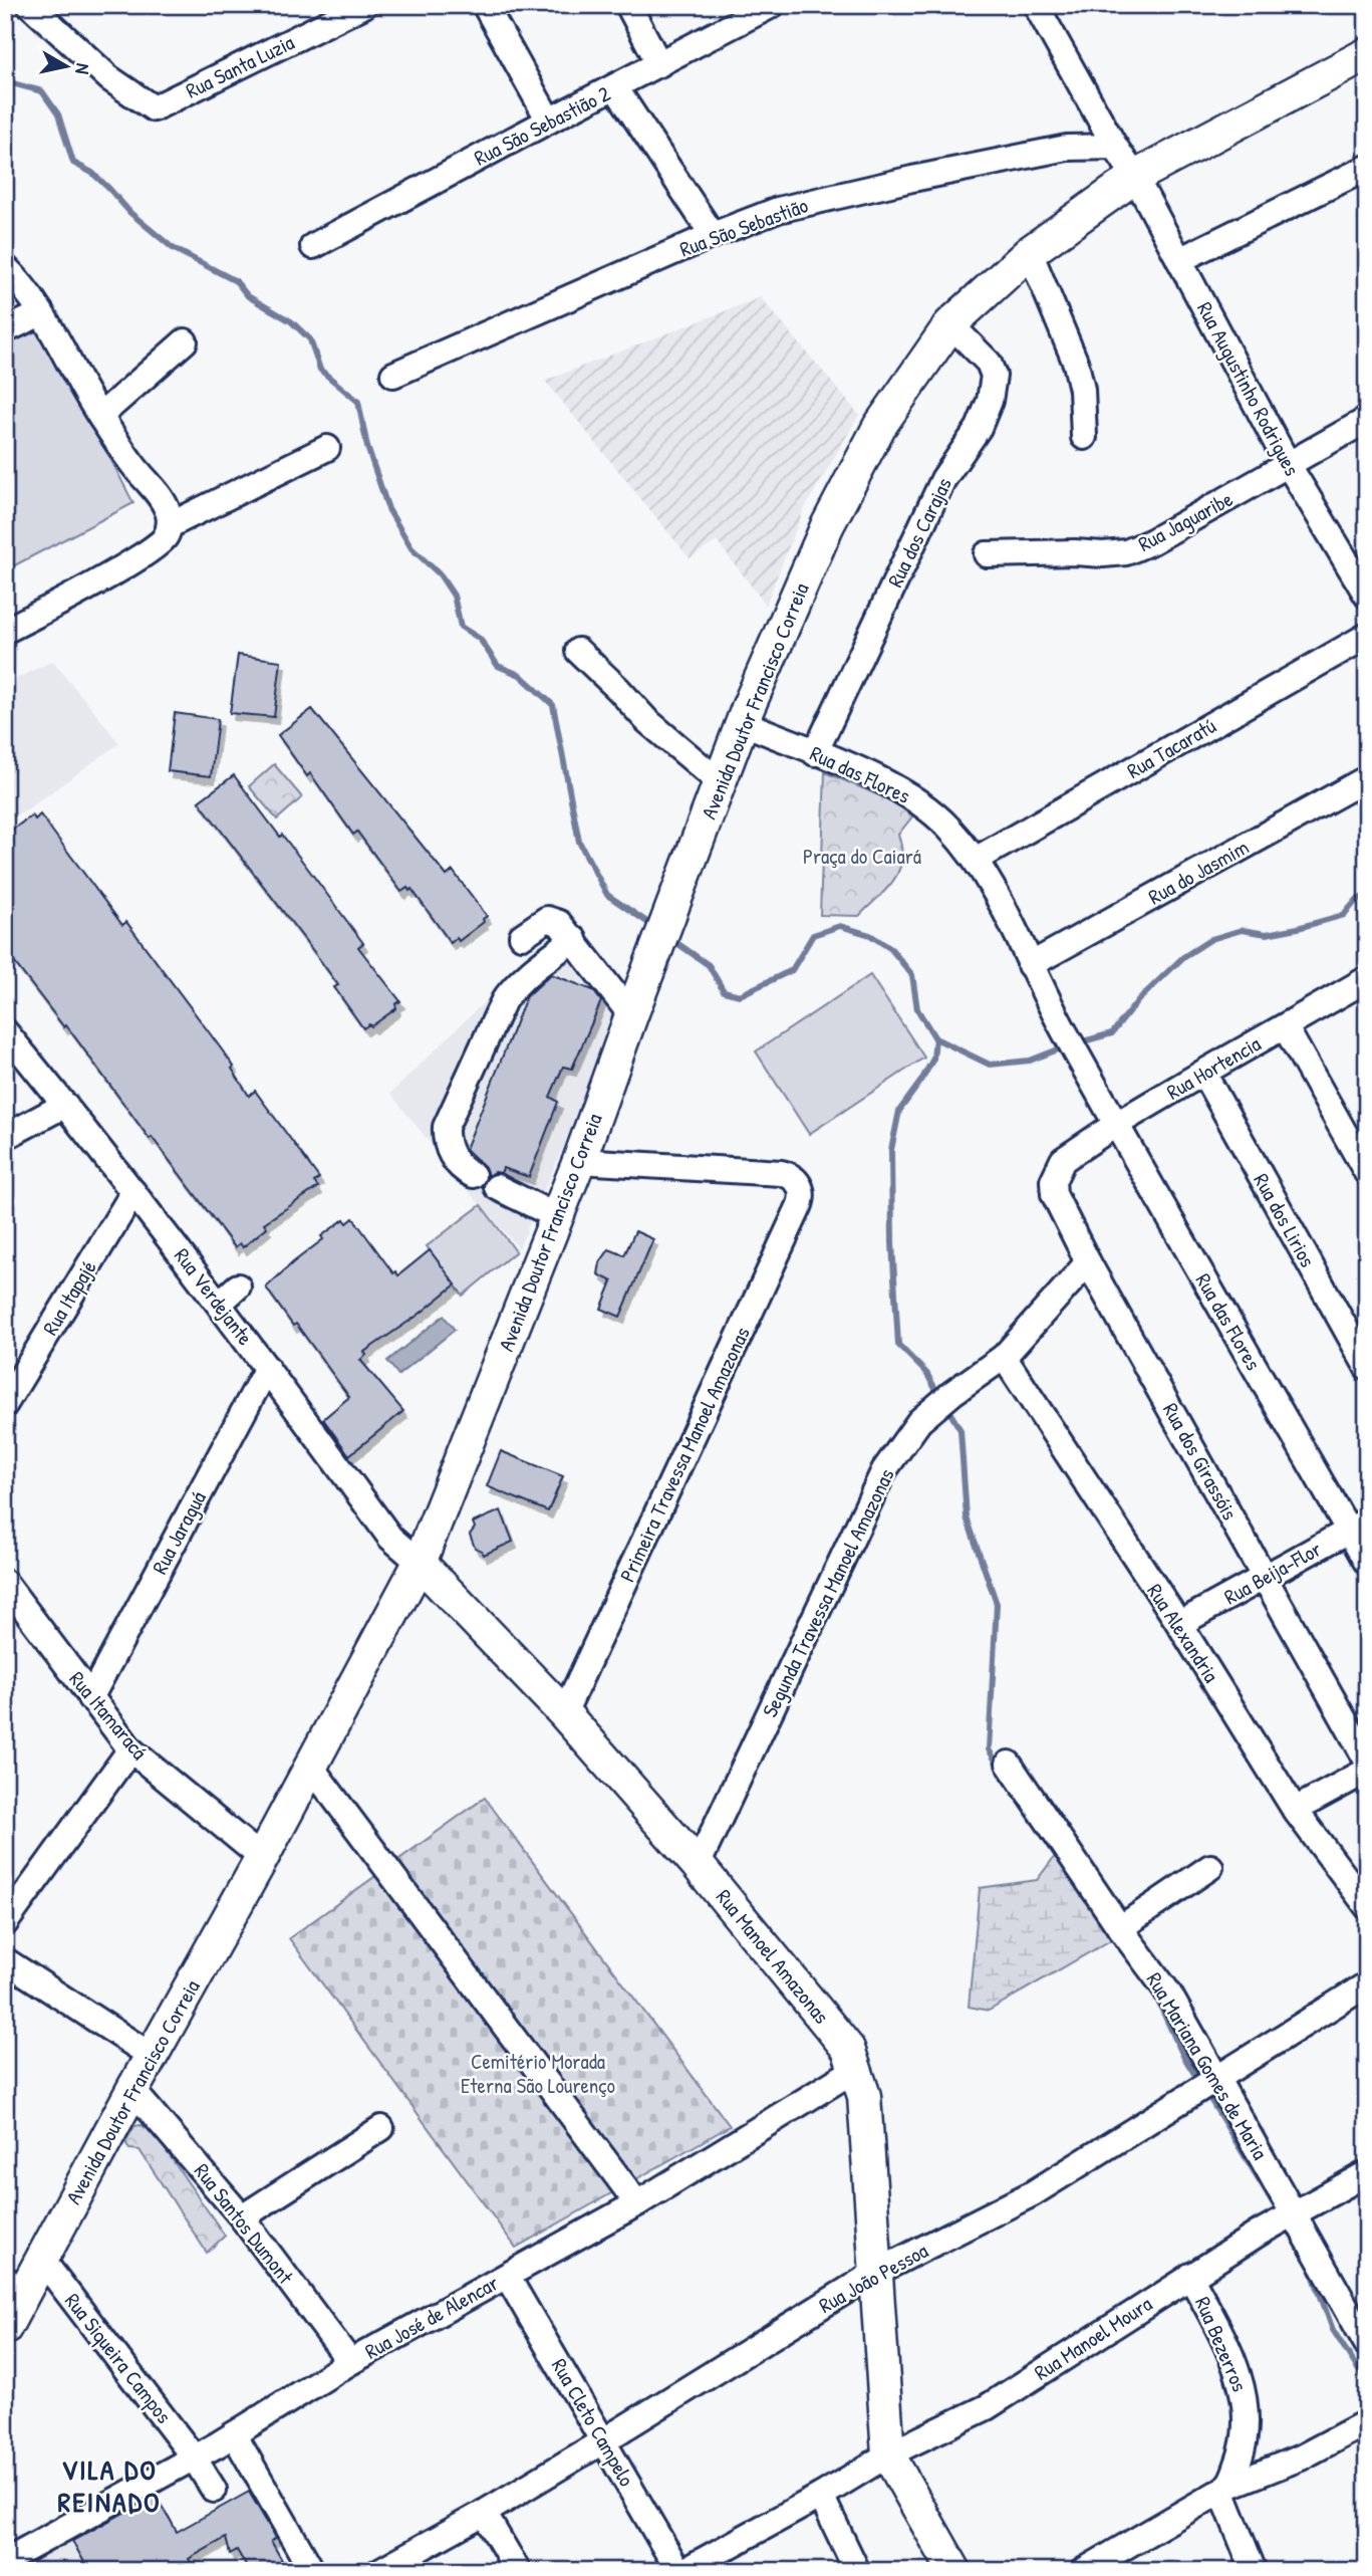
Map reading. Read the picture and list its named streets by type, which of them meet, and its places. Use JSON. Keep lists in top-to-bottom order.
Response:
{
  "streets": {
    "main road": ["Avenida Doutor Francisco Correia", "Rua Manoel Amazonas"],
    "street": [
      "Rua Santa Luzia",
      "Rua São Sebastião 2",
      "Rua São Sebastião",
      "Rua Augustinho Rodrigues",
      "Rua Jaguaribe",
      "Rua dos Carajas",
      "Rua Tacaratú",
      "Rua das Flores",
      "Rua do Jasmim",
      "Rua Hortencia",
      "Rua dos Lirios",
      "Rua Verdejante",
      "Rua Itapajé",
      "Primeira Travessa Manoel Amazonas",
      "Rua dos Girassóis",
      "Rua Jaraguá",
      "Rua Beija-Flor",
      "Segunda Travessa Manoel Amazonas",
      "Rua Alexandria",
      "Rua Itamaracá",
      "Rua Mariana Gomes de Maria",
      "Rua Santos Dumont",
      "Rua João Pessoa",
      "Rua José de Alencar",
      "Rua Manoel Moura",
      "Rua Bezerros",
      "Rua Siqueira Campos",
      "Rua Cleto Campelo"
    ]
  },
  "crossings": [
    ["Rua São Sebastião", "Rua Augustinho Rodrigues"],
    ["Rua Augustinho Rodrigues", "Rua Jaguaribe"],
    ["Rua Augustinho Rodrigues", "Avenida Doutor Francisco Correia"],
    ["Rua dos Carajas", "Avenida Doutor Francisco Correia"],
    ["Rua dos Carajas", "Rua das Flores"],
    ["Avenida Doutor Francisco Correia", "Rua das Flores"],
    ["Avenida Doutor Francisco Correia", "Rua Verdejante"],
    ["Avenida Doutor Francisco Correia", "Primeira Travessa Manoel Amazonas"],
    ["Avenida Doutor Francisco Correia", "Rua Itamaracá"],
    ["Avenida Doutor Francisco Correia", "Rua Manoel Amazonas"],
    ["Avenida Doutor Francisco Correia", "Rua Santos Dumont"],
    ["Avenida Doutor Francisco Correia", "Rua Siqueira Campos"],
    ["Rua Tacaratú", "Rua das Flores"],
    ["Rua das Flores", "Rua do Jasmim"],
    ["Rua das Flores", "Rua Hortencia"],
    ["Rua das Flores", "Rua Beija-Flor"],
    ["Rua Hortencia", "Rua dos Lirios"],
    ["Rua Hortencia", "Rua dos Girassóis"],
    ["Rua Verdejante", "Rua Itapajé"],
    ["Rua Verdejante", "Rua Jaraguá"],
    ["Rua Verdejante", "Rua Manoel Amazonas"],
    ["Primeira Travessa Manoel Amazonas", "Rua Manoel Amazonas"],
    ["Rua dos Girassóis", "Rua Beija-Flor"],
    ["Rua Jaraguá", "Rua Itamaracá"],
    ["Rua Beija-Flor", "Rua Alexandria"],
    ["Segunda Travessa Manoel Amazonas", "Rua Alexandria"],
    ["Segunda Travessa Manoel Amazonas", "Rua Manoel Amazonas"],
    ["Rua Manoel Amazonas", "Rua João Pessoa"],
    ["Rua Manoel Amazonas", "Rua José de Alencar"],
    ["Rua Manoel Amazonas", "Rua Manoel Moura"],
    ["Rua Mariana Gomes de Maria", "Rua João Pessoa"],
    ["Rua Mariana Gomes de Maria", "Rua Manoel Moura"],
    ["Rua Santos Dumont", "Rua José de Alencar"],
    ["Rua João Pessoa", "Rua Cleto Campelo"],
    ["Rua José de Alencar", "Rua Siqueira Campos"],
    ["Rua José de Alencar", "Rua Cleto Campelo"],
    ["Rua Manoel Moura", "Rua Bezerros"],
    ["Rua Manoel Moura", "Rua Cleto Campelo"]
  ],
  "districts": ["VILA DO REINADO"],
  "parks": ["Praça do Caiará", "Cemitério Morada Eterna São Lourenço"],
  "north": "right"
}
